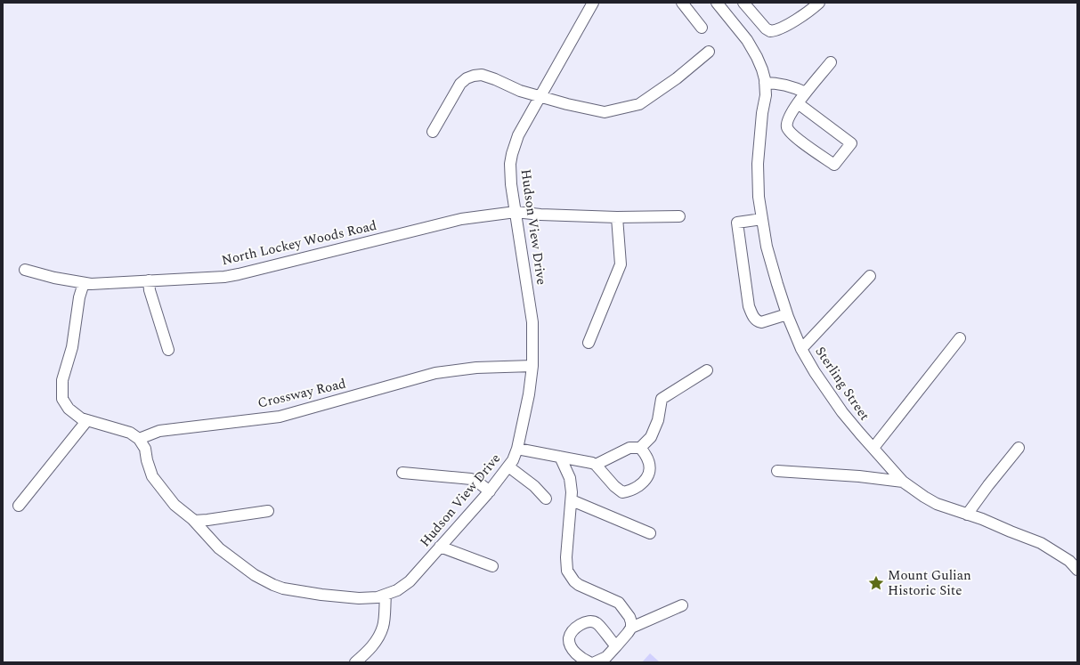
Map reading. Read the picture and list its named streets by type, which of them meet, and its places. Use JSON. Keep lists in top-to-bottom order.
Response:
{
  "streets": {
    "street": [
      "Hudson View Drive",
      "North Lockey Woods Road",
      "Sterling Street",
      "Crossway Road"
    ]
  },
  "crossings": [
    ["Hudson View Drive", "North Lockey Woods Road"],
    ["Hudson View Drive", "Crossway Road"]
  ],
  "places": {
    "place": ["Mount Gulian Historic Site"]
  }
}
